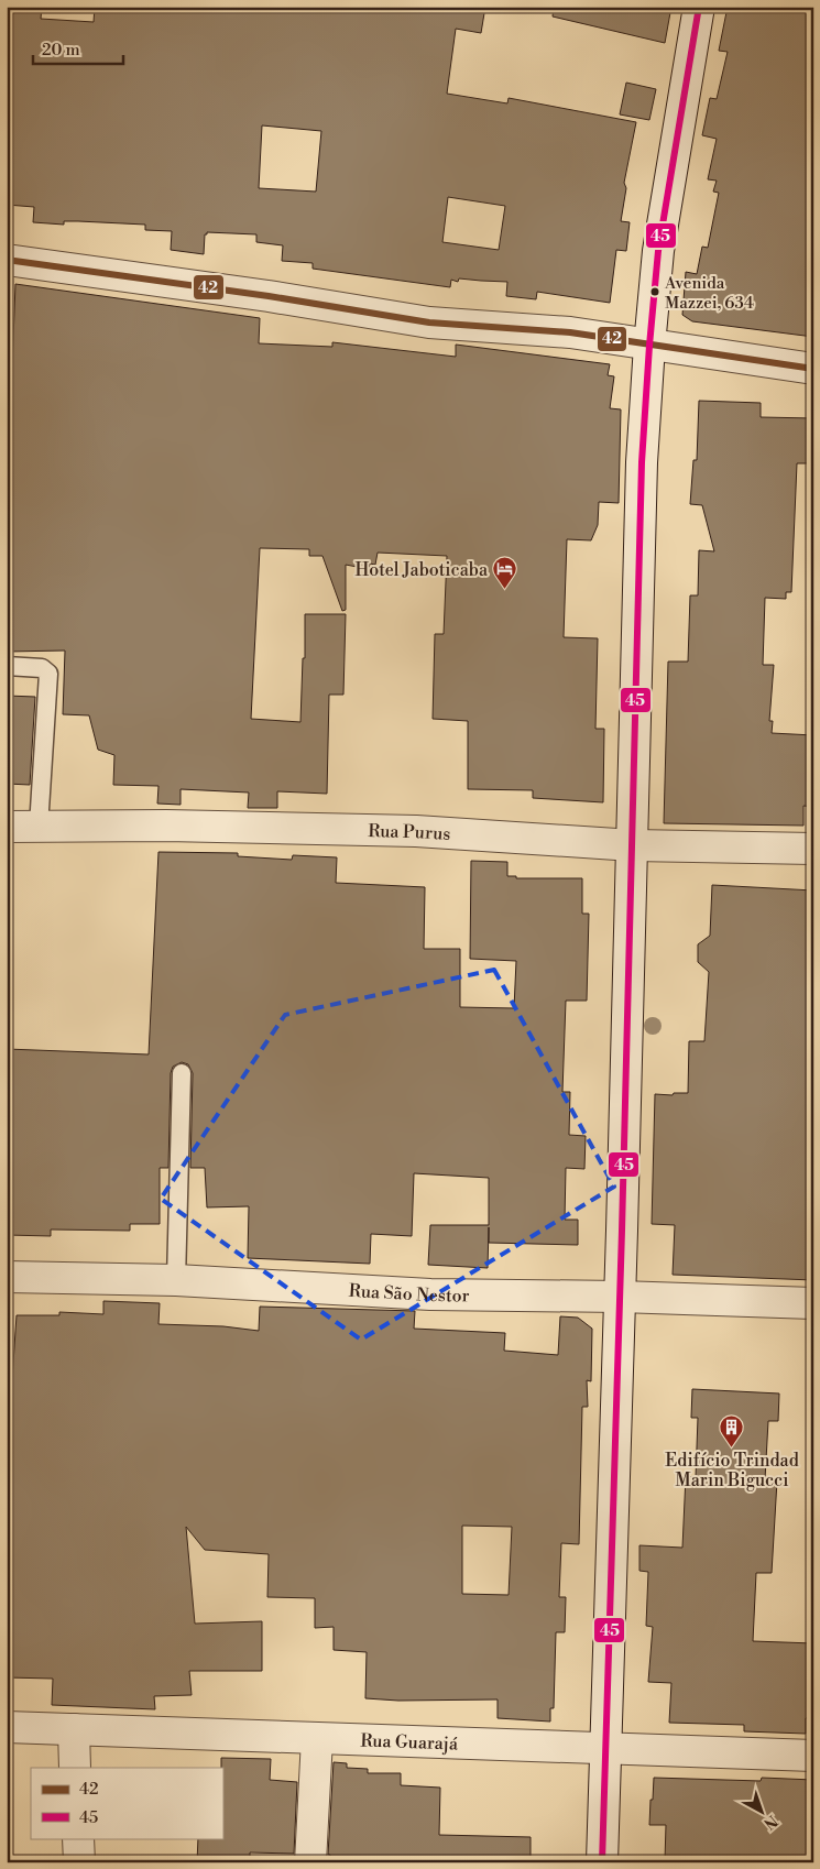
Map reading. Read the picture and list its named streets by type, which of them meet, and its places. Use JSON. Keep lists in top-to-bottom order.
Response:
{
  "streets": {
    "street": ["Rua Purus", "Rua São Nestor", "Rua Guarajá"]
  },
  "places": {
    "other": ["Avenida Mazzei, 634"],
    "hotel": ["Hotel Jaboticaba"],
    "building": ["Edifício Trindad Marin Bigucci"]
  },
  "lines": ["transit line 45", "transit line 42"],
  "legend": ["42", "45"],
  "scale_bar": "20 m",
  "north": "bottom right"
}
